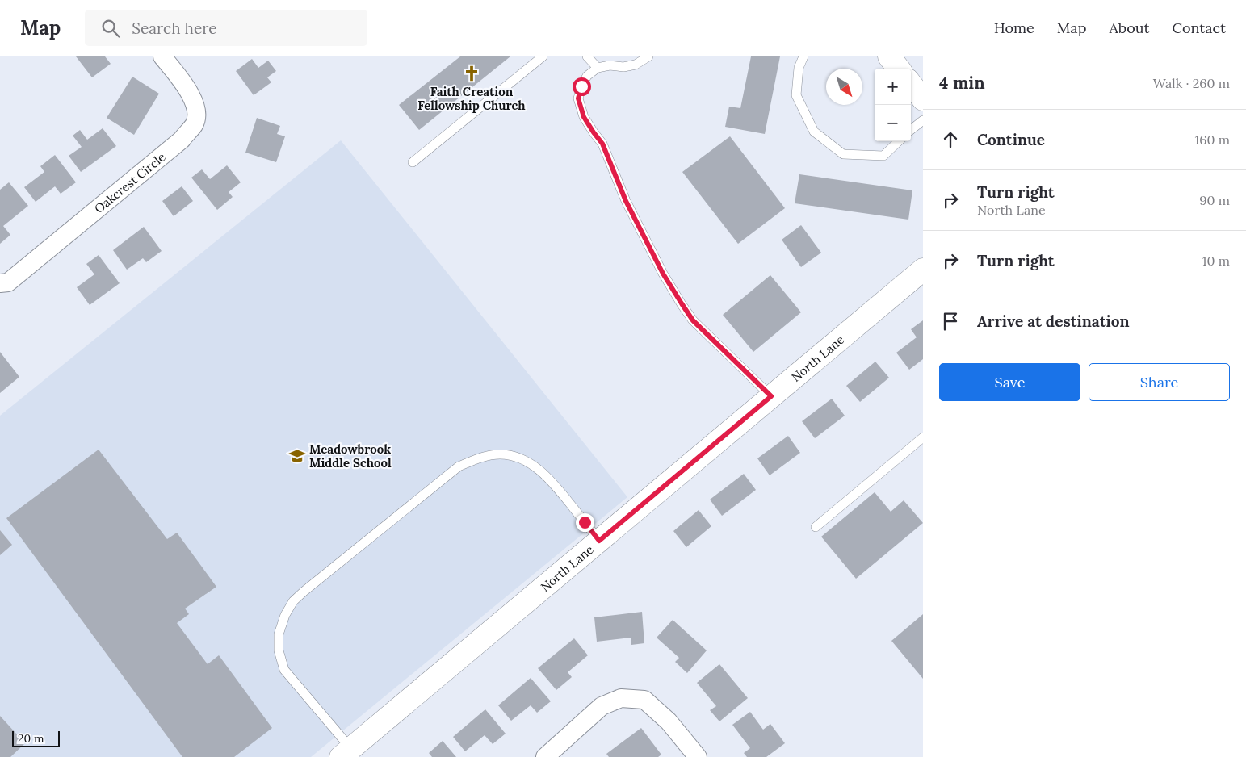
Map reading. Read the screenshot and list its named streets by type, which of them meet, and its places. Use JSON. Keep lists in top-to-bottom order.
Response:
{
  "streets": {
    "street": ["Oakcrest Circle", "North Lane"]
  },
  "places": {
    "church": ["Faith Creation Fellowship Church"],
    "school or university": ["Meadowbrook Middle School"]
  },
  "scale_bar": "20 m",
  "north": "bottom right",
  "page": {
    "header": "Map",
    "search": "Search here",
    "nav": [
      "Home",
      "Map",
      "About",
      "Contact"
    ],
    "heading": ["4 min", "Walk · 260 m"],
    "map_buttons": ["+", "−"],
    "list": [
      ["Continue", "160 m"],
      ["Turn right", "North Lane", "90 m"],
      ["Turn right", "10 m"],
      "Arrive at destination"
    ],
    "buttons": ["Save", "Share"],
    "scale": "20 m"
  }
}
